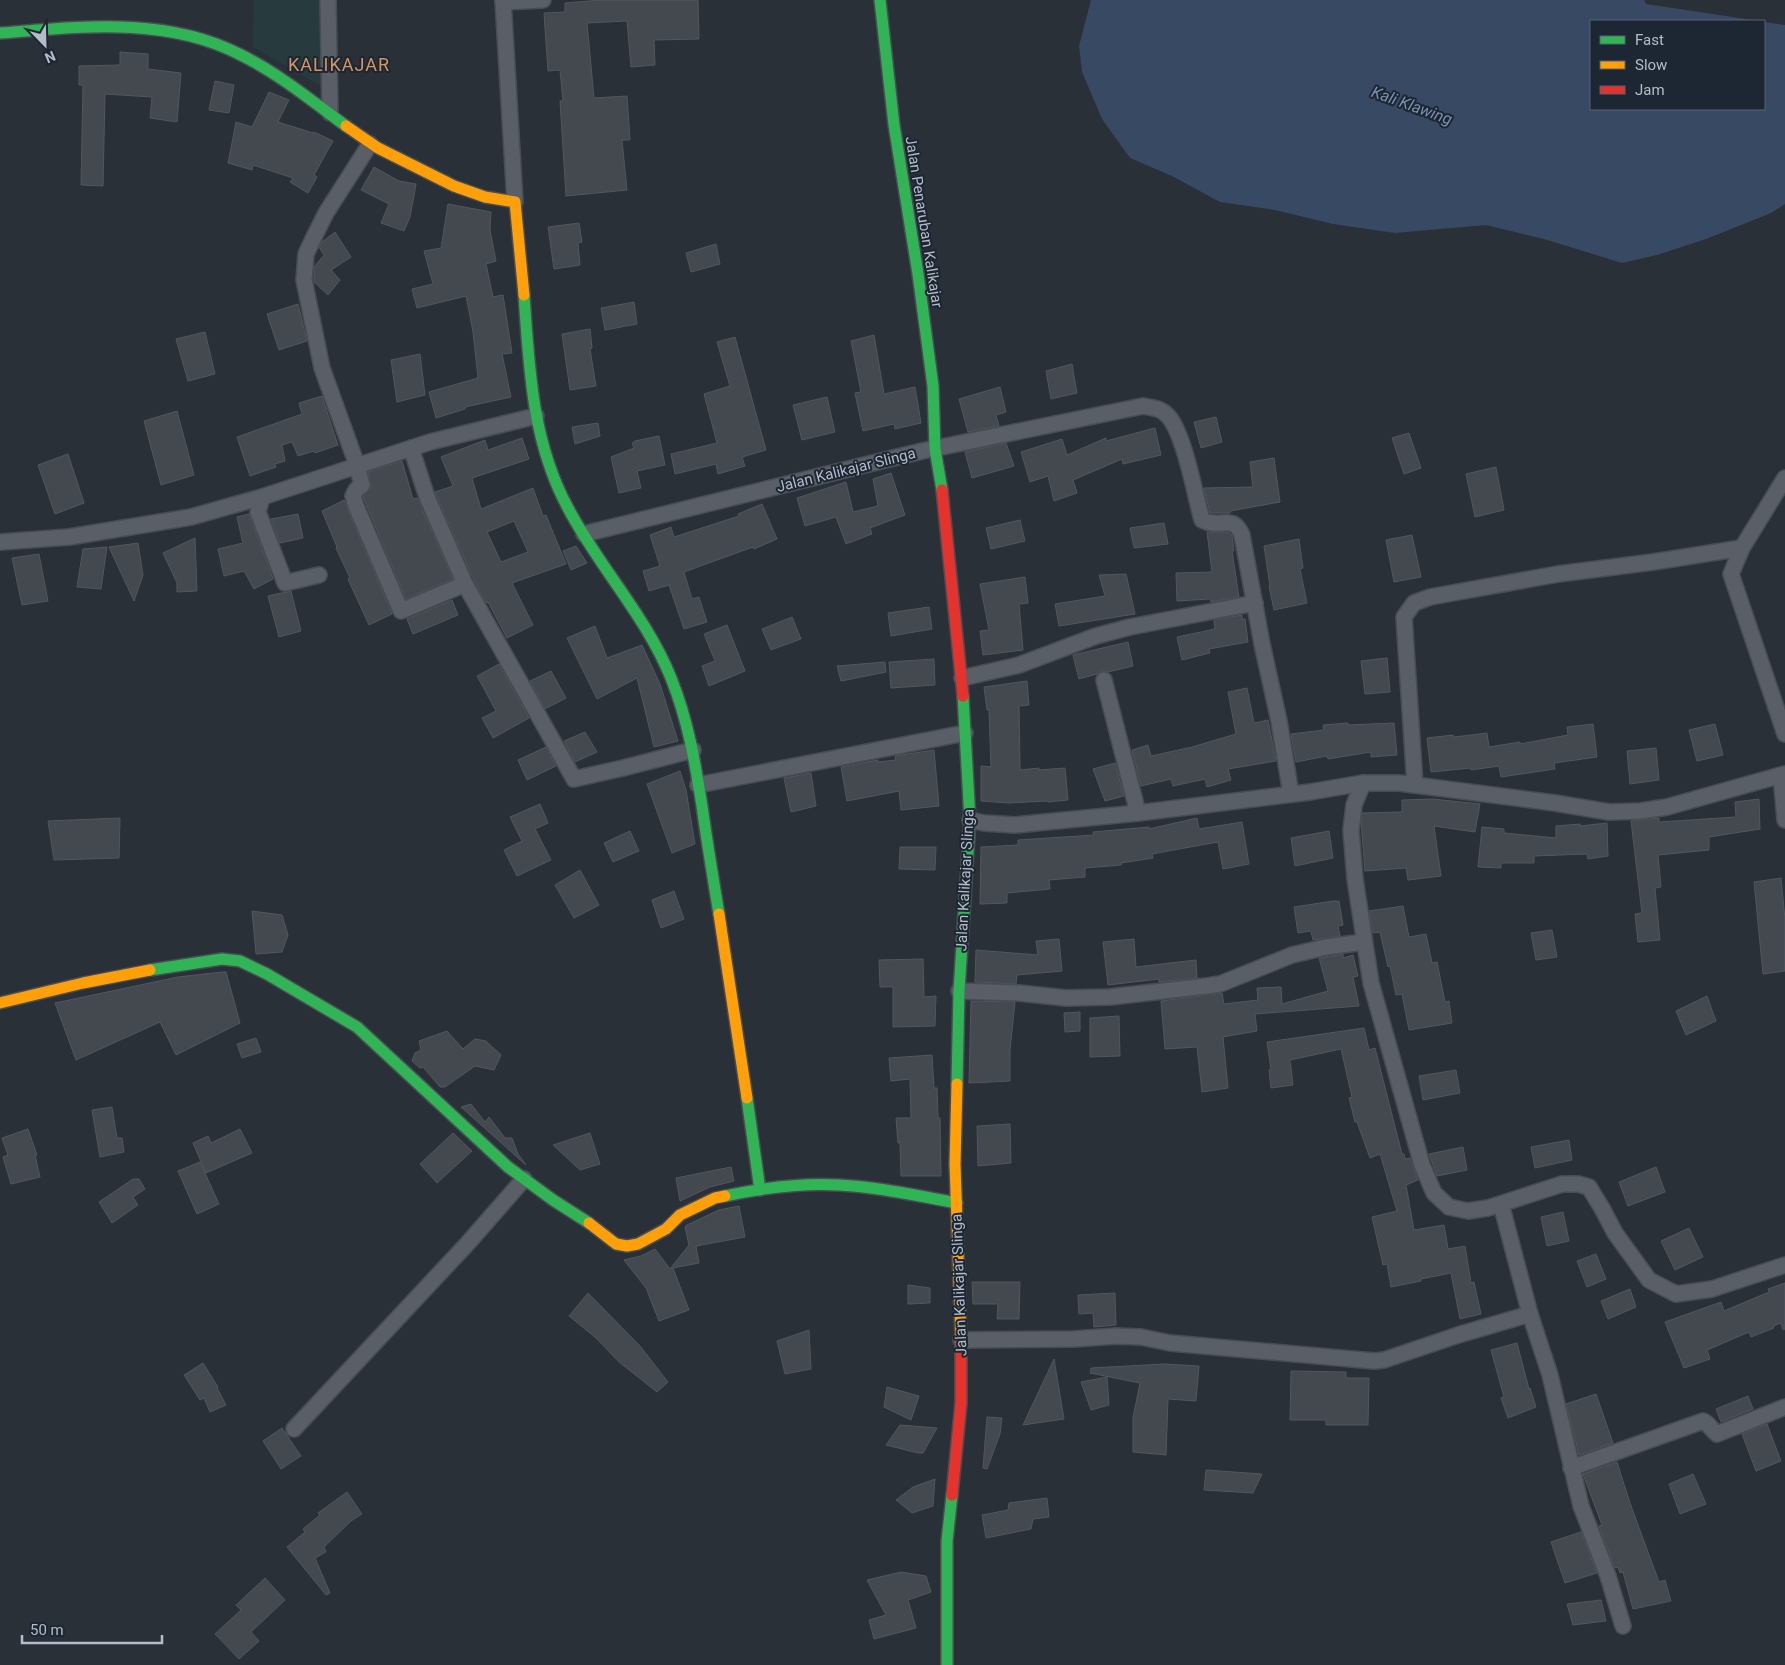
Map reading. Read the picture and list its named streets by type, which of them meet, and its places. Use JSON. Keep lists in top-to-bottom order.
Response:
{
  "streets": {
    "street": ["Jalan Penaruban Kalikajar", "Jalan Kalikajar Slinga"]
  },
  "crossings": [
    ["Jalan Penaruban Kalikajar", "Jalan Kalikajar Slinga"]
  ],
  "districts": ["KALIKAJAR"],
  "water": ["Kali Klawing"],
  "legend": ["Fast", "Slow", "Jam"],
  "scale_bar": "50 m",
  "north": "bottom right"
}
